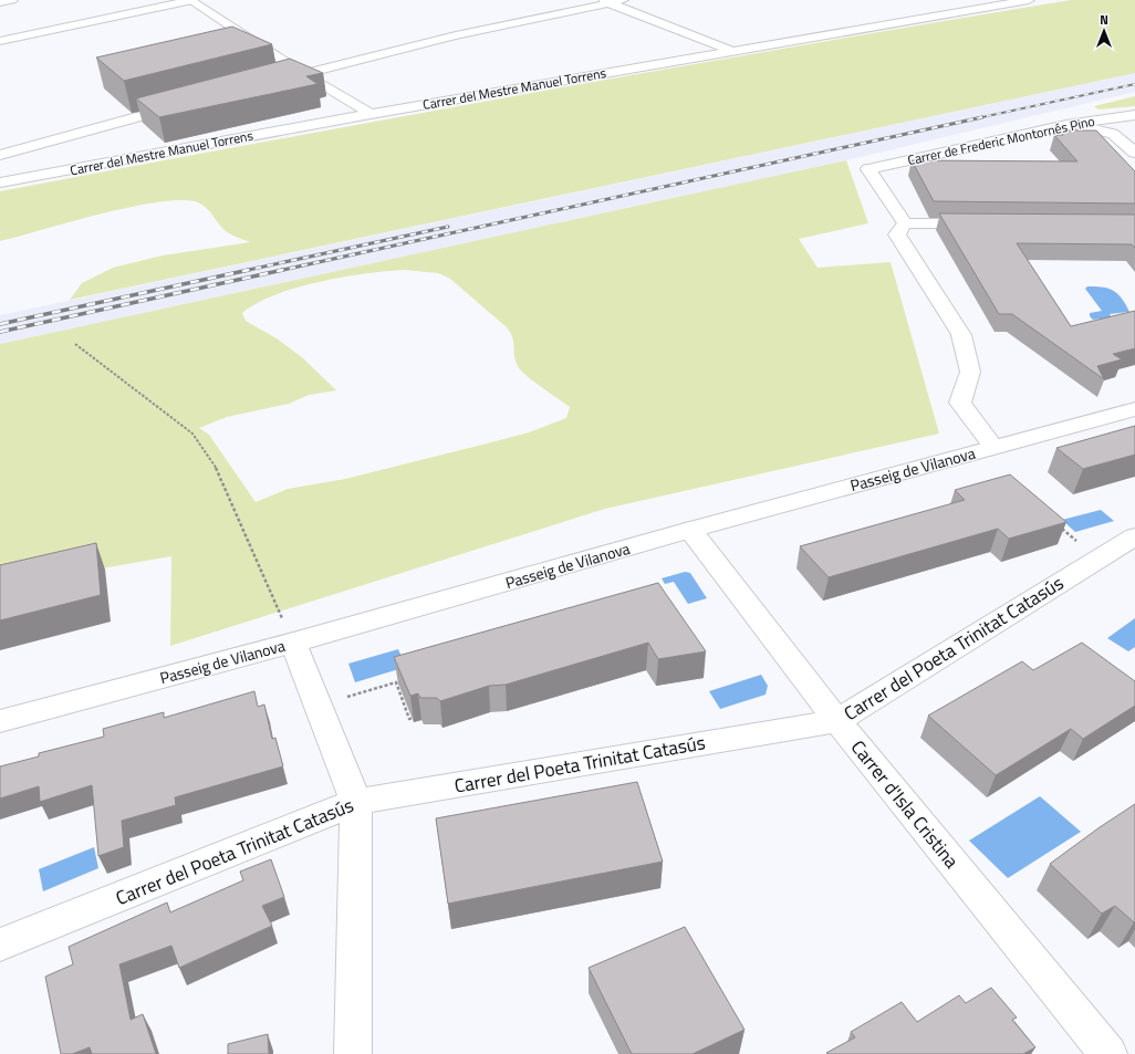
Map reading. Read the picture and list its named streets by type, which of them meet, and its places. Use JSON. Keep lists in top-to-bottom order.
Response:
{
  "streets": {
    "street": [
      "Carrer del Mestre Manuel Torrens",
      "Carrer de Frederic Montornés Pino",
      "Passeig de Vilanova",
      "Carrer del Poeta Trinitat Catasús",
      "Carrer d'Isla Cristina"
    ]
  },
  "crossings": [
    ["Passeig de Vilanova", "Carrer d'Isla Cristina"],
    ["Carrer del Poeta Trinitat Catasús", "Carrer d'Isla Cristina"]
  ],
  "north": "top"
}
